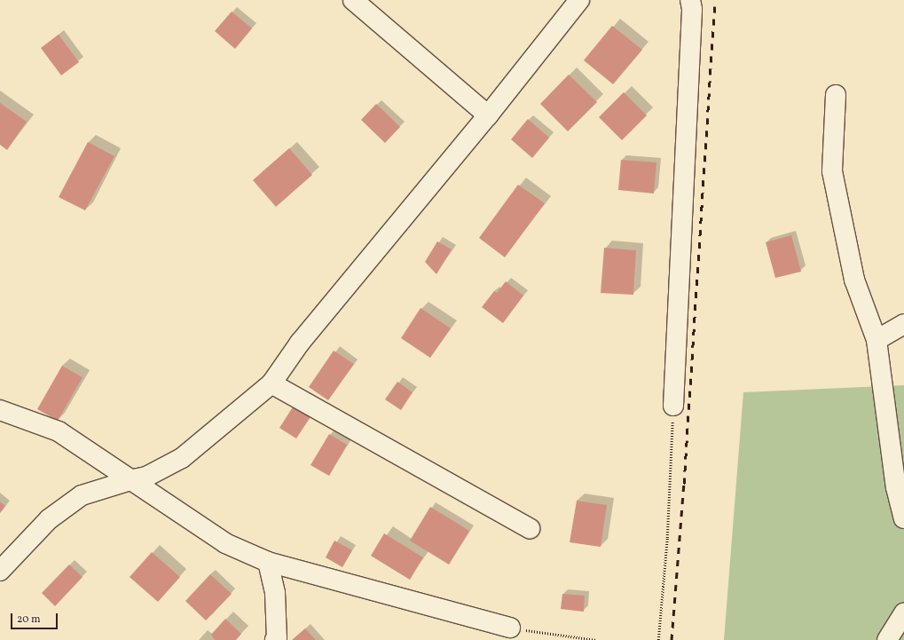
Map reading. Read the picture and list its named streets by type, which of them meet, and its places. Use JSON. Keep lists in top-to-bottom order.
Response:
{
  "scale_bar": "20 m"
}
